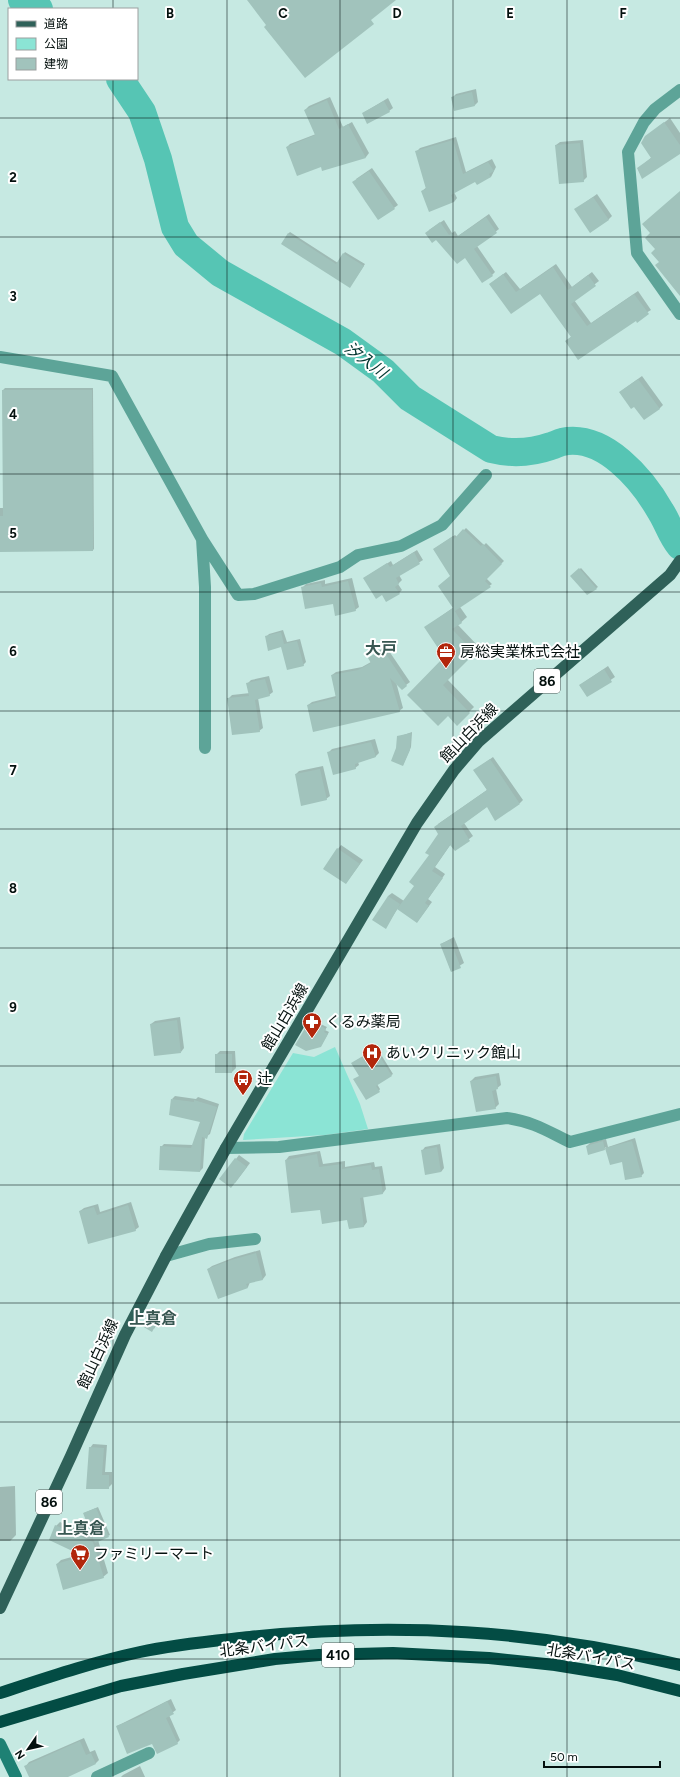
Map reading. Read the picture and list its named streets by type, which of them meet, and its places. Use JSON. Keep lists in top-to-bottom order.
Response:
{
  "streets": {
    "highway": ["北条バイパス", "410"],
    "main road": ["86", "館山白浜線"]
  },
  "districts": ["大戸", "上真倉", "上真倉"],
  "water": ["汐入川"],
  "places": {
    "office": ["房総実業株式会社"],
    "pharmacy": ["くるみ薬局"],
    "hospital": ["あいクリニック館山"],
    "bus stop": ["辻"],
    "supermarket": ["ファミリーマート"]
  },
  "legend": ["道路", "公園", "建物"],
  "scale_bar": "50 m",
  "north": "bottom left",
  "grid": {
    "columns": [
      "B",
      "C",
      "D",
      "E",
      "F"
    ],
    "rows": [
      "2",
      "3",
      "4",
      "5",
      "6",
      "7",
      "8",
      "9"
    ]
  }
}
